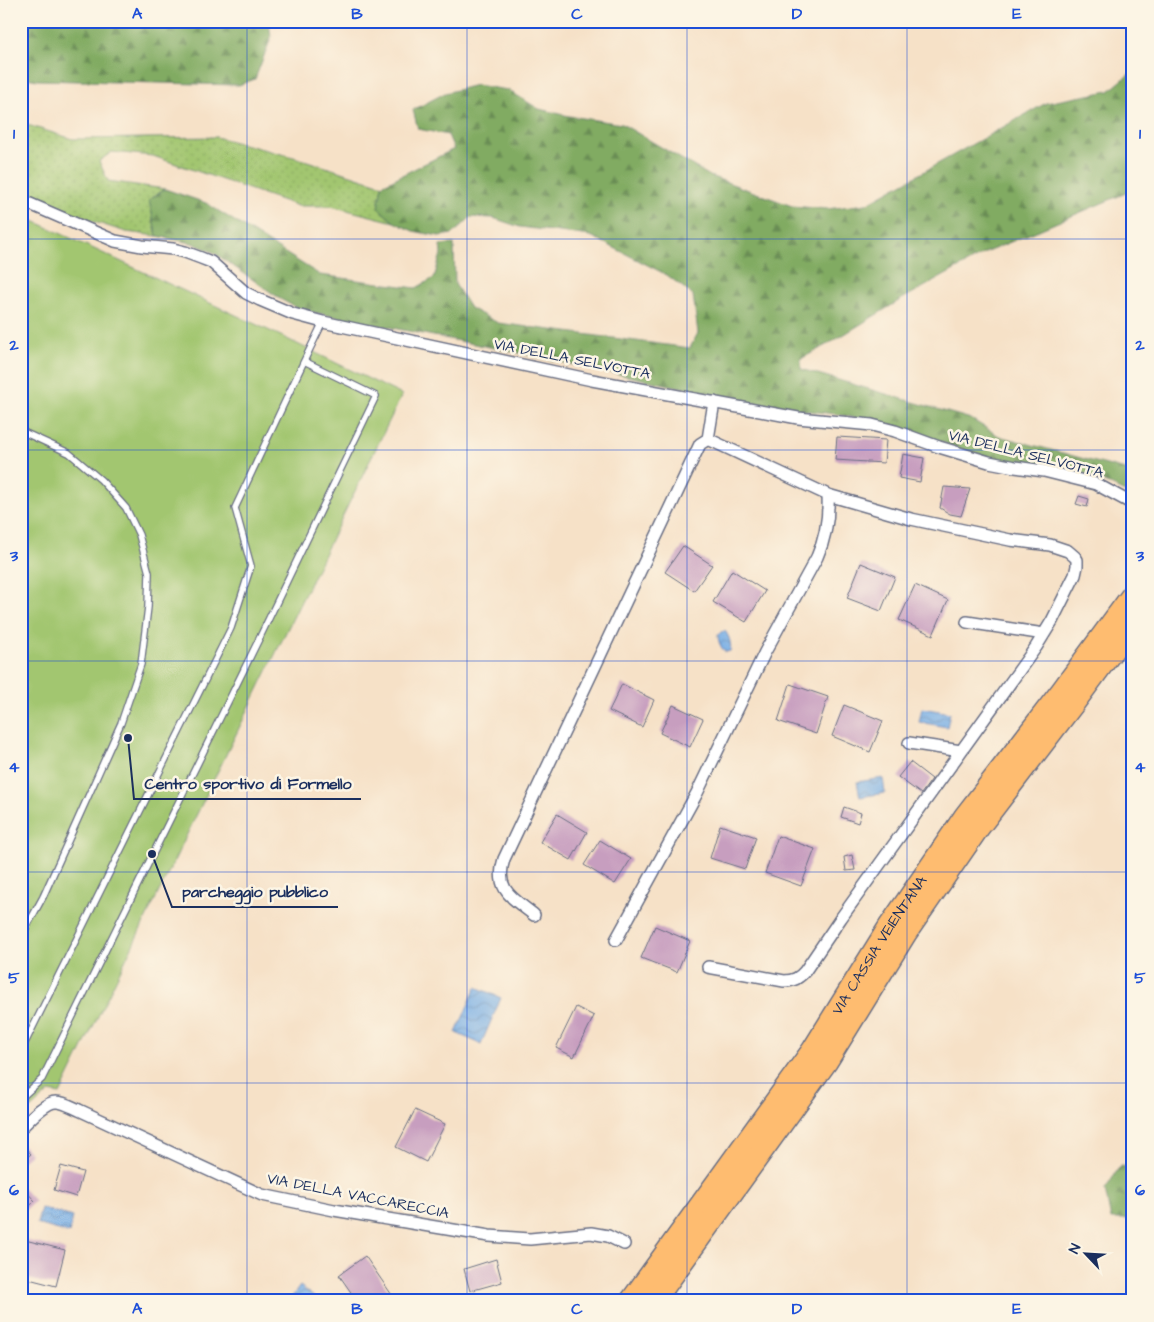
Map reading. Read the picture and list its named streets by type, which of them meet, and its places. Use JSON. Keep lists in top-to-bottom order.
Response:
{
  "streets": {
    "highway": ["VIA CASSIA VEIENTANA"],
    "street": ["VIA DELLA SELVOTTA", "VIA DELLA VACCARECCIA"]
  },
  "places": ["Centro sportivo di Formello", "parcheggio pubblico"],
  "north": "top left",
  "grid": {
    "columns": [
      "A",
      "B",
      "C",
      "D",
      "E"
    ],
    "rows": [
      "1",
      "2",
      "3",
      "4",
      "5",
      "6"
    ]
  }
}
